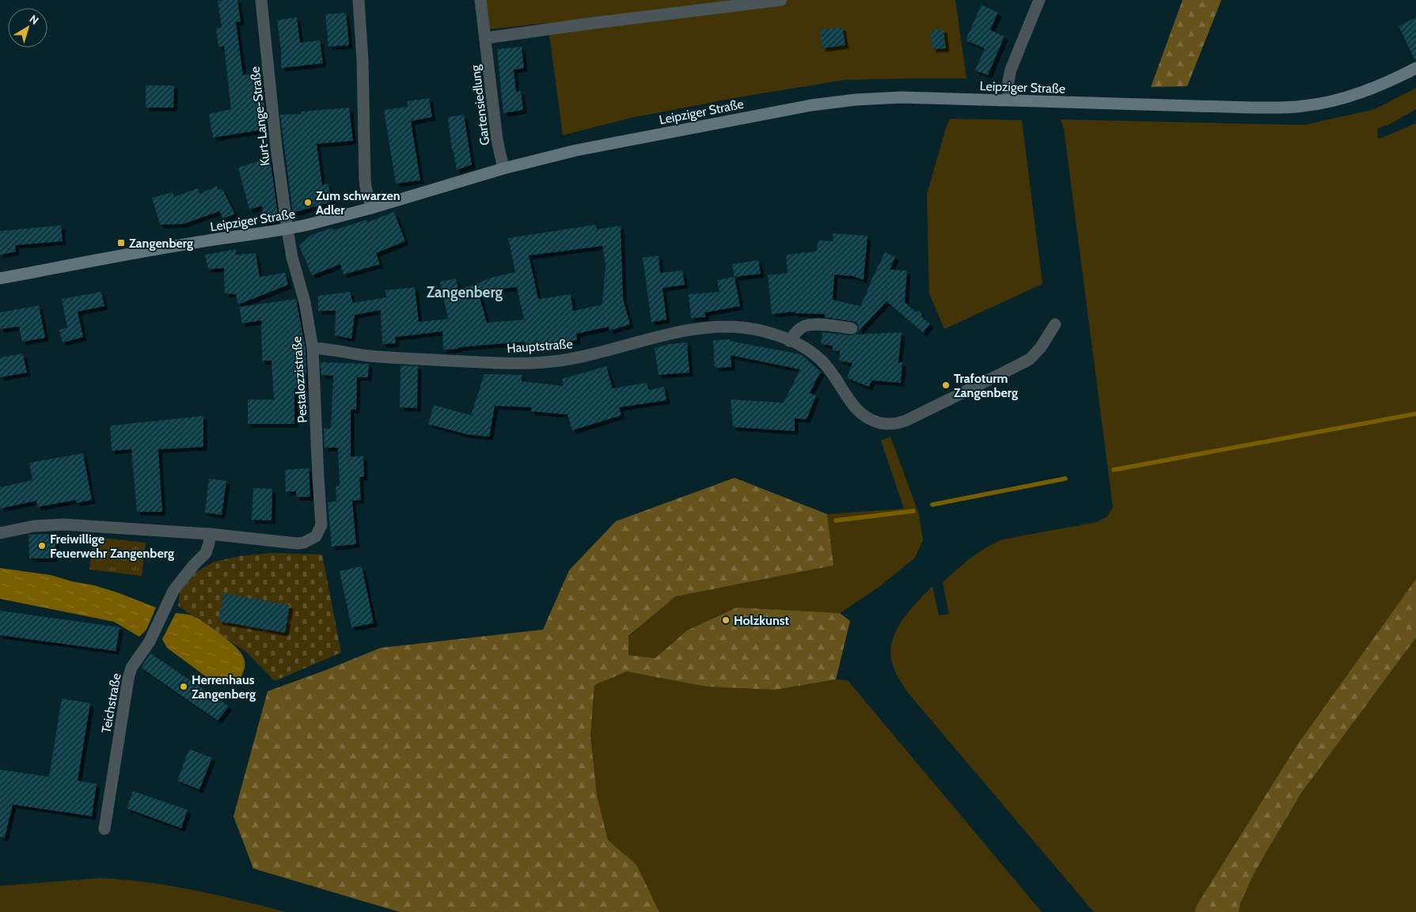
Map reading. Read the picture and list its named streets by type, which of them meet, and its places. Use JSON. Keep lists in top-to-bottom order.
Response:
{
  "streets": {
    "street": [
      "Leipziger Straße",
      "Gartensiedlung",
      "Kurt-Lange-Straße",
      "Hauptstraße",
      "Pestalozzistraße",
      "Teichstraße"
    ]
  },
  "crossings": [
    ["Leipziger Straße", "Gartensiedlung"],
    ["Leipziger Straße", "Kurt-Lange-Straße"],
    ["Leipziger Straße", "Pestalozzistraße"],
    ["Kurt-Lange-Straße", "Pestalozzistraße"],
    ["Hauptstraße", "Pestalozzistraße"],
    ["Pestalozzistraße", "Teichstraße"]
  ],
  "districts": ["Zangenberg"],
  "places": {
    "other": [
      "Zum schwarzen Adler",
      "Trafoturm Zangenberg",
      "Freiwillige Feuerwehr Zangenberg",
      "Holzkunst",
      "Herrenhaus Zangenberg"
    ],
    "transit": ["Zangenberg"]
  },
  "north": "top right"
}
